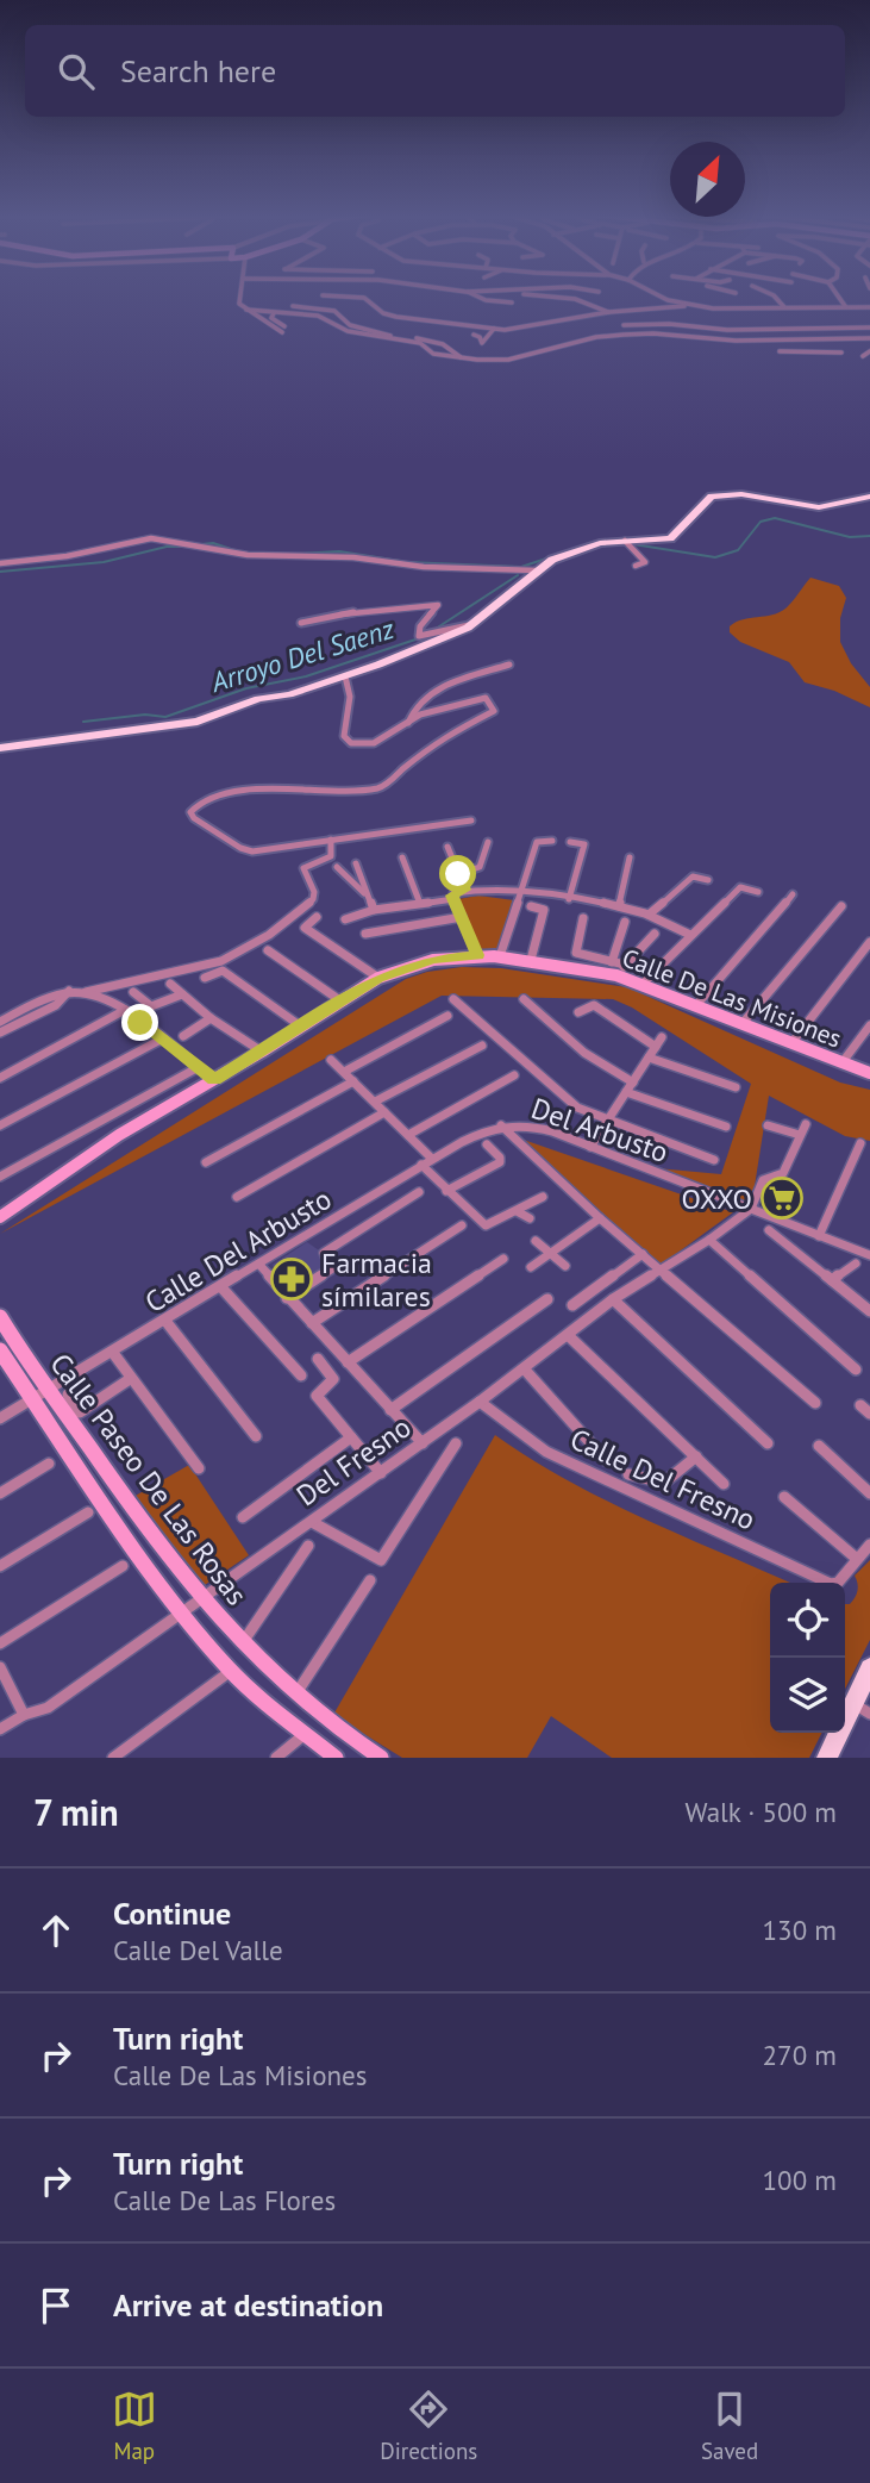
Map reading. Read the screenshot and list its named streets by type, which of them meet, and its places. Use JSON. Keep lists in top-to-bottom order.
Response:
{
  "streets": {
    "street": [
      "Calle De Las Misiones",
      "Del Arbusto",
      "Calle Del Arbusto",
      "Del Fresno",
      "Calle Paseo De Las Rosas",
      "Calle Del Fresno"
    ]
  },
  "crossings": [
    ["Del Arbusto", "Calle Del Arbusto"],
    ["Del Arbusto", "Del Fresno"],
    ["Calle Del Arbusto", "Calle Paseo De Las Rosas"],
    ["Del Fresno", "Calle Paseo De Las Rosas"],
    ["Del Fresno", "Calle Del Fresno"]
  ],
  "water": ["Arroyo Del Saenz"],
  "places": {
    "supermarket": ["OXXO"],
    "pharmacy": ["Farmacia símilares"]
  },
  "north": "top right",
  "page": {
    "search": "Search here",
    "heading": ["7 min", "Walk · 500 m"],
    "list": [
      ["Continue", "Calle Del Valle", "130 m"],
      ["Turn right", "Calle De Las Misiones", "270 m"],
      ["Turn right", "Calle De Las Flores", "100 m"],
      "Arrive at destination"
    ],
    "nav": ["Map", "Directions", "Saved"]
  }
}
